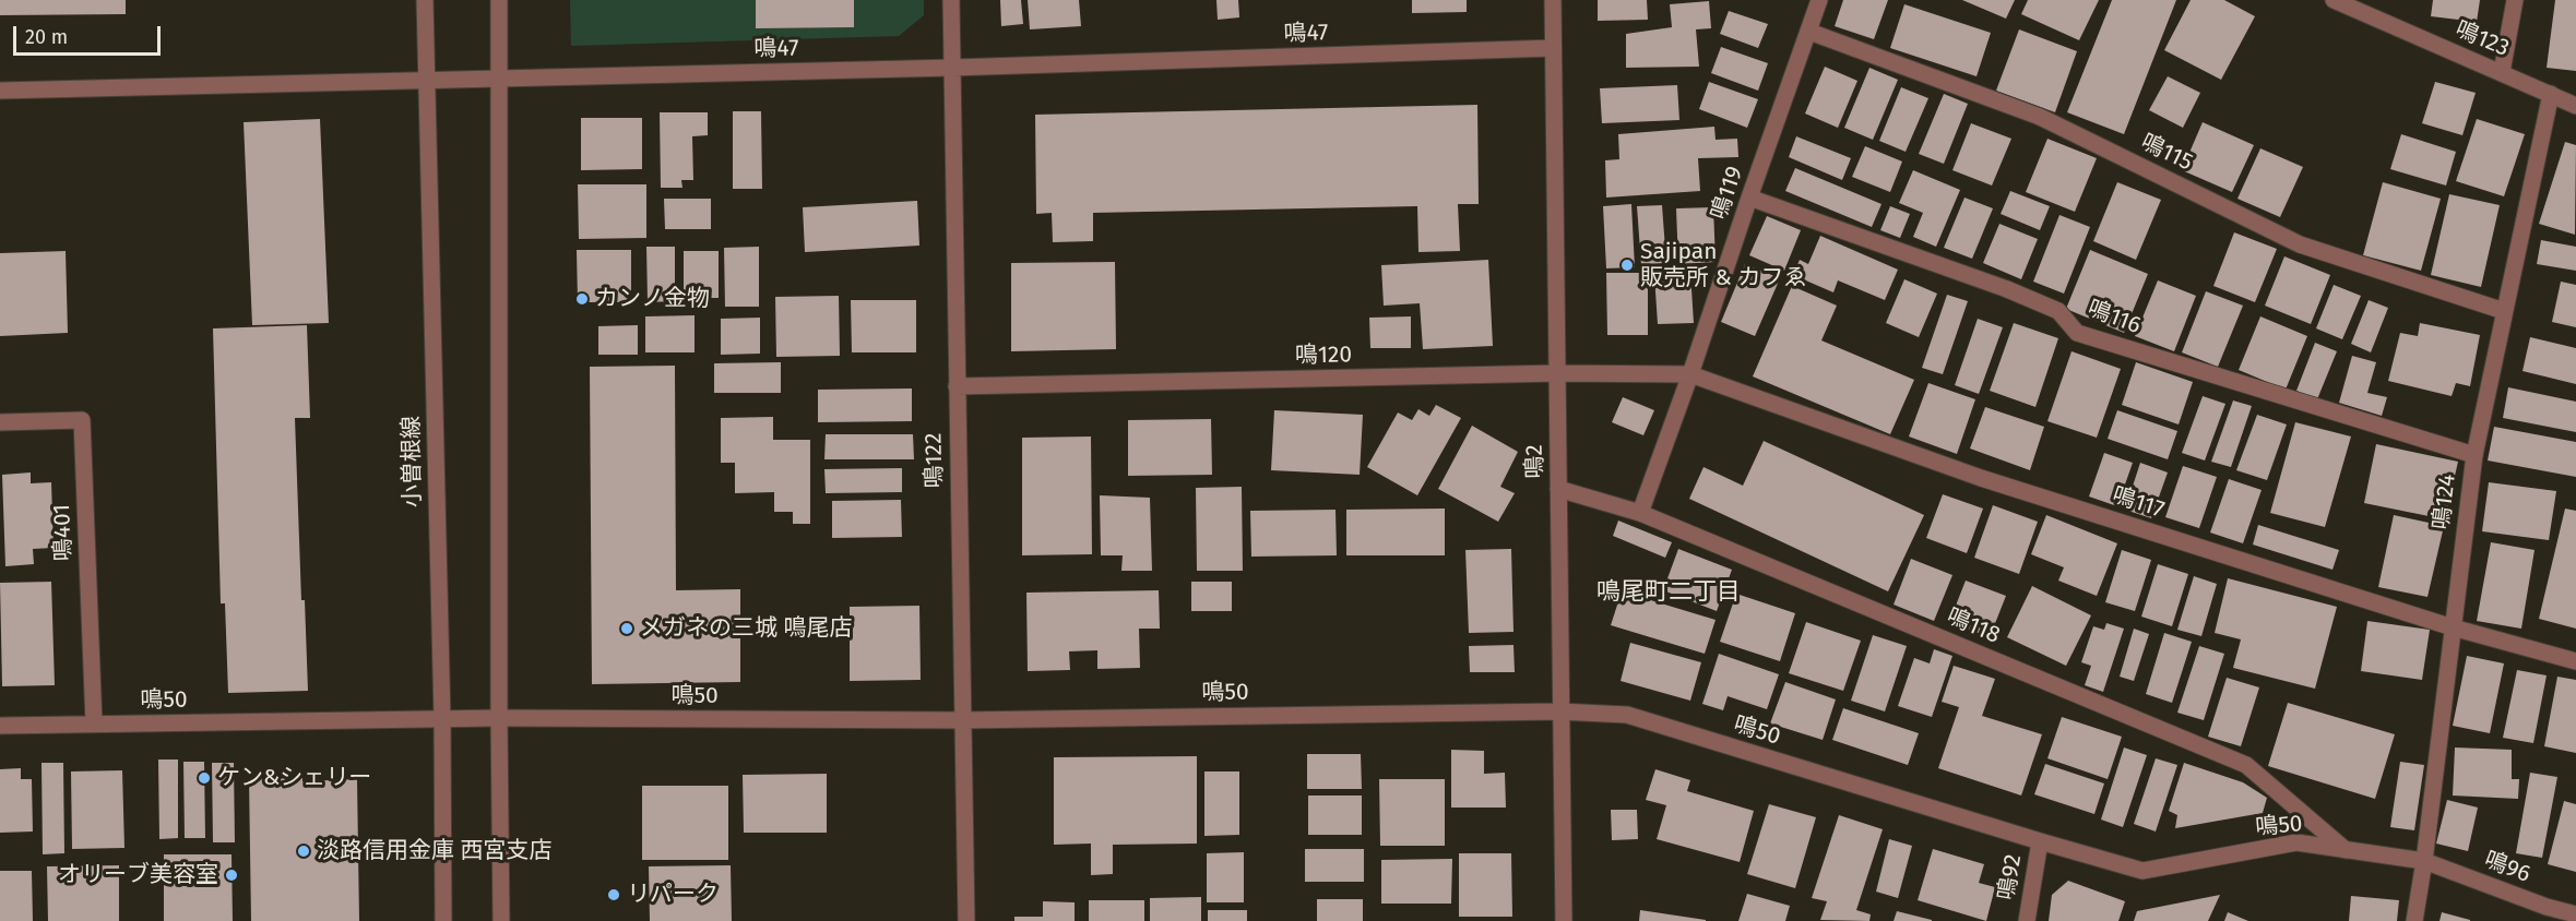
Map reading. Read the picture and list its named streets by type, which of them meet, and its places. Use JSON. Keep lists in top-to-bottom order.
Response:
{
  "streets": {
    "street": [
      "鳴47",
      "鳴123",
      "鳴115",
      "鳴119",
      "鳴116",
      "鳴120",
      "鳴122",
      "小曽根線",
      "鳴2",
      "鳴124",
      "鳴117",
      "鳴401",
      "鳴118",
      "鳴50",
      "鳴96",
      "鳴92"
    ]
  },
  "crossings": [
    ["鳴47", "鳴122"],
    ["鳴47", "小曽根線"],
    ["鳴47", "鳴2"],
    ["鳴123", "鳴124"],
    ["鳴115", "鳴119"],
    ["鳴115", "鳴124"],
    ["鳴119", "鳴116"],
    ["鳴119", "鳴120"],
    ["鳴119", "鳴117"],
    ["鳴119", "鳴118"],
    ["鳴116", "鳴124"],
    ["鳴120", "鳴122"],
    ["鳴120", "鳴2"],
    ["鳴120", "鳴117"],
    ["鳴122", "鳴50"],
    ["小曽根線", "鳴50"],
    ["鳴2", "鳴118"],
    ["鳴2", "鳴50"],
    ["鳴124", "鳴117"],
    ["鳴124", "鳴50"],
    ["鳴124", "鳴96"],
    ["鳴401", "鳴50"],
    ["鳴118", "鳴50"],
    ["鳴50", "鳴96"],
    ["鳴50", "鳴92"]
  ],
  "districts": ["鳴尾町二丁目"],
  "places": [
    "Sajipan 販売所 & カフゑ",
    "カンノ金物",
    "メガネの三城 鳴尾店",
    "ケン&シェリー",
    "淡路信用金庫 西宮支店",
    "オリーブ美容室",
    "リパーク"
  ],
  "scale_bar": "20 m"
}
